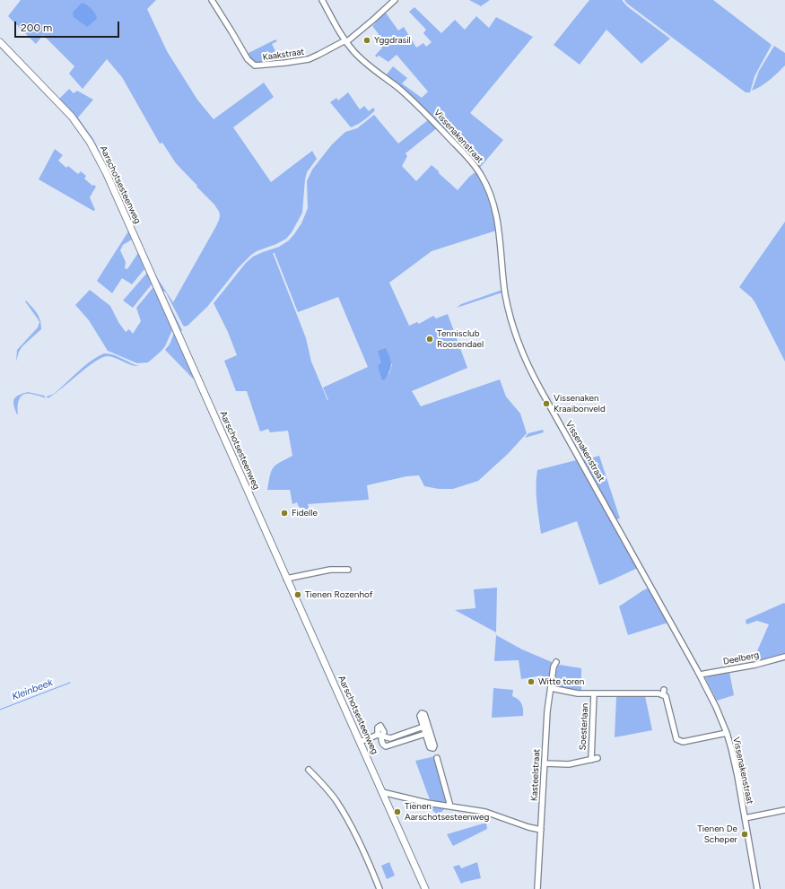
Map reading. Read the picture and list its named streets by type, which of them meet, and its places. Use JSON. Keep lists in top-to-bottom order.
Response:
{
  "streets": {
    "main road": ["Aarschotsesteenweg"],
    "street": [
      "Kaakstraat",
      "Vissenakenstraat",
      "Deelberg",
      "Soesterlaan",
      "Kasteelstraat"
    ]
  },
  "crossings": [
    ["Kaakstraat", "Vissenakenstraat"],
    ["Vissenakenstraat", "Deelberg"],
    ["Soesterlaan", "Kasteelstraat"]
  ],
  "water": ["Kleinbeek"],
  "places": [
    "Yggdrasil",
    "Tennisclub Roosendael",
    "Vissenaken Kraaibonveld",
    "Fidelle",
    "Tienen Rozenhof",
    "Witte toren",
    "Tienen Aarschotsesteenweg",
    "Tienen De Scheper"
  ],
  "scale_bar": "200 m"
}
